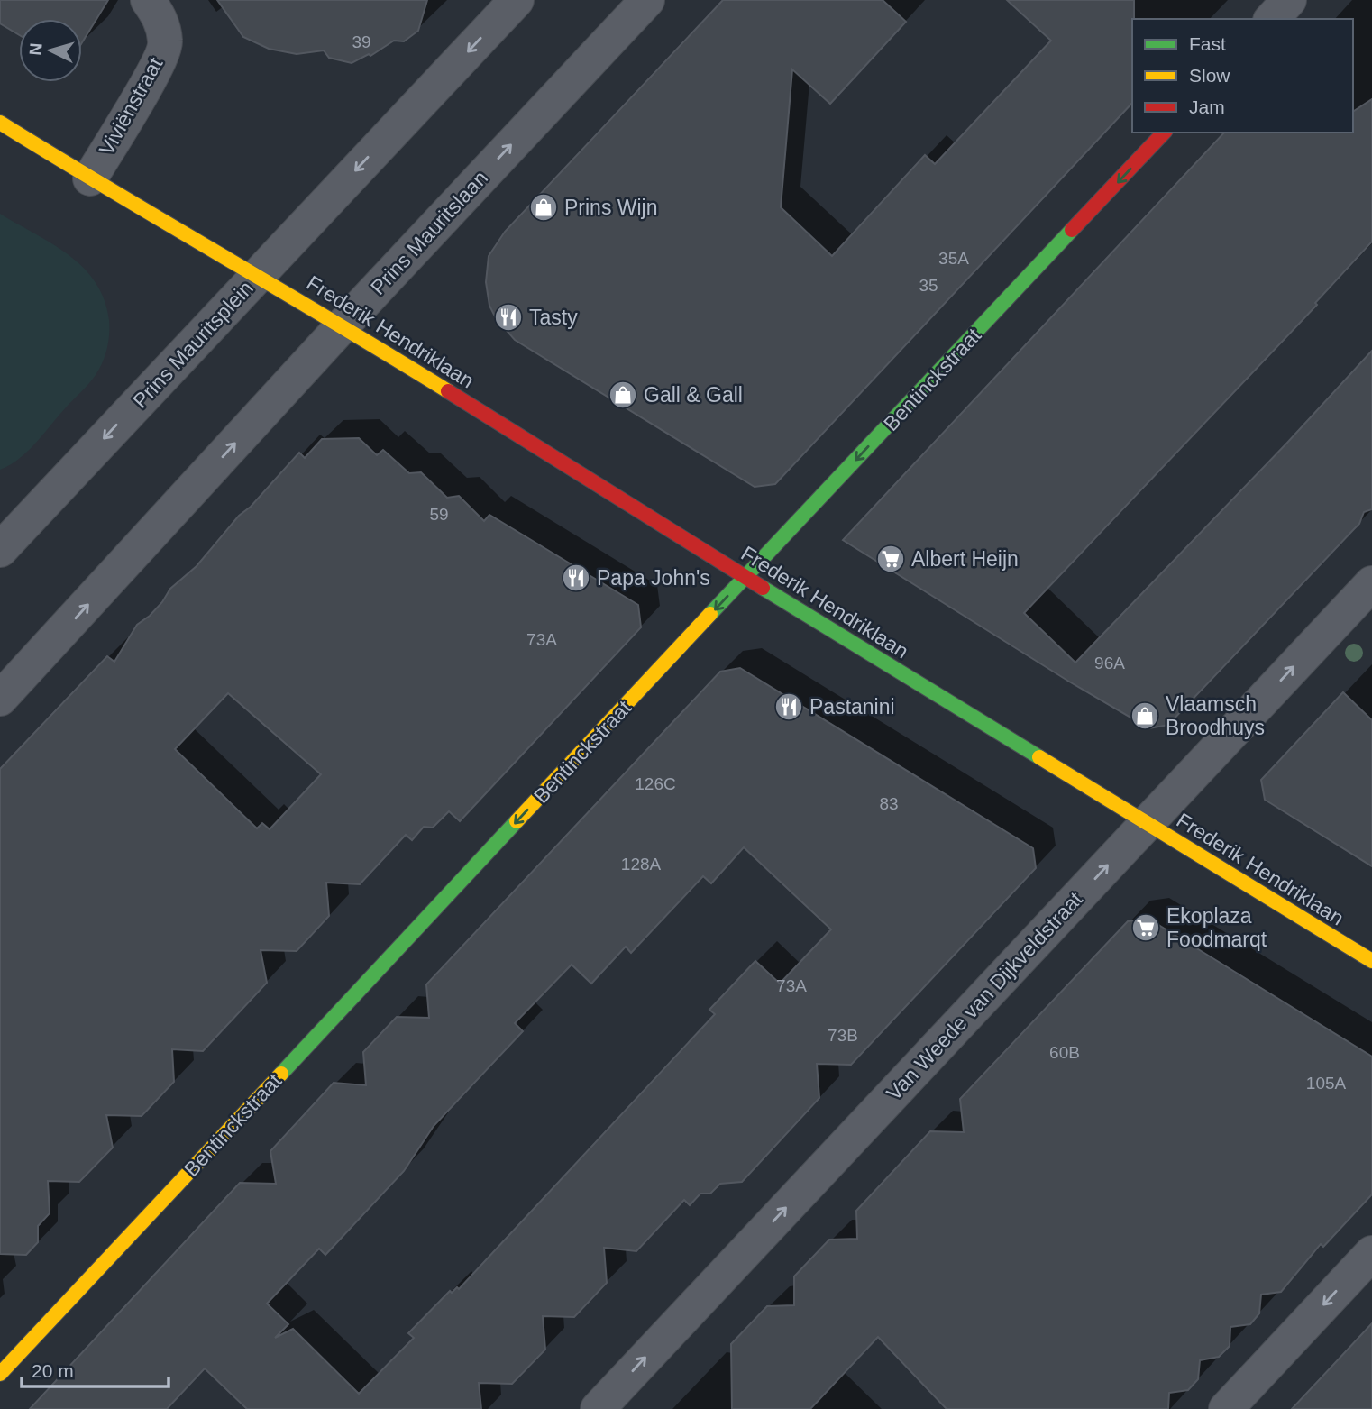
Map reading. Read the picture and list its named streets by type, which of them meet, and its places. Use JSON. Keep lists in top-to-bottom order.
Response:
{
  "streets": {
    "street": [
      "Viviënstraat",
      "Prins Mauritslaan",
      "Frederik Hendriklaan",
      "Prins Mauritsplein",
      "Bentinckstraat",
      "Van Weede van Dijkveldstraat"
    ]
  },
  "crossings": [
    ["Viviënstraat", "Prins Mauritsplein"],
    ["Prins Mauritslaan", "Frederik Hendriklaan"],
    ["Frederik Hendriklaan", "Prins Mauritsplein"],
    ["Frederik Hendriklaan", "Bentinckstraat"],
    ["Frederik Hendriklaan", "Van Weede van Dijkveldstraat"]
  ],
  "one_way": ["Prins Mauritsplein", "Bentinckstraat", "Van Weede van Dijkveldstraat"],
  "places": {
    "shop": ["Prins Wijn", "Gall & Gall", "Vlaamsch Broodhuys"],
    "restaurant": ["Tasty", "Papa John's", "Pastanini"],
    "supermarket": ["Albert Heijn", "Ekoplaza Foodmarqt"]
  },
  "house_numbers": [
    "39",
    "35A",
    "35",
    "59",
    "73A",
    "96A",
    "126C",
    "83",
    "128A",
    "73A",
    "73B",
    "60B",
    "105A"
  ],
  "legend": ["Fast", "Slow", "Jam"],
  "scale_bar": "20 m",
  "north": "left"
}
